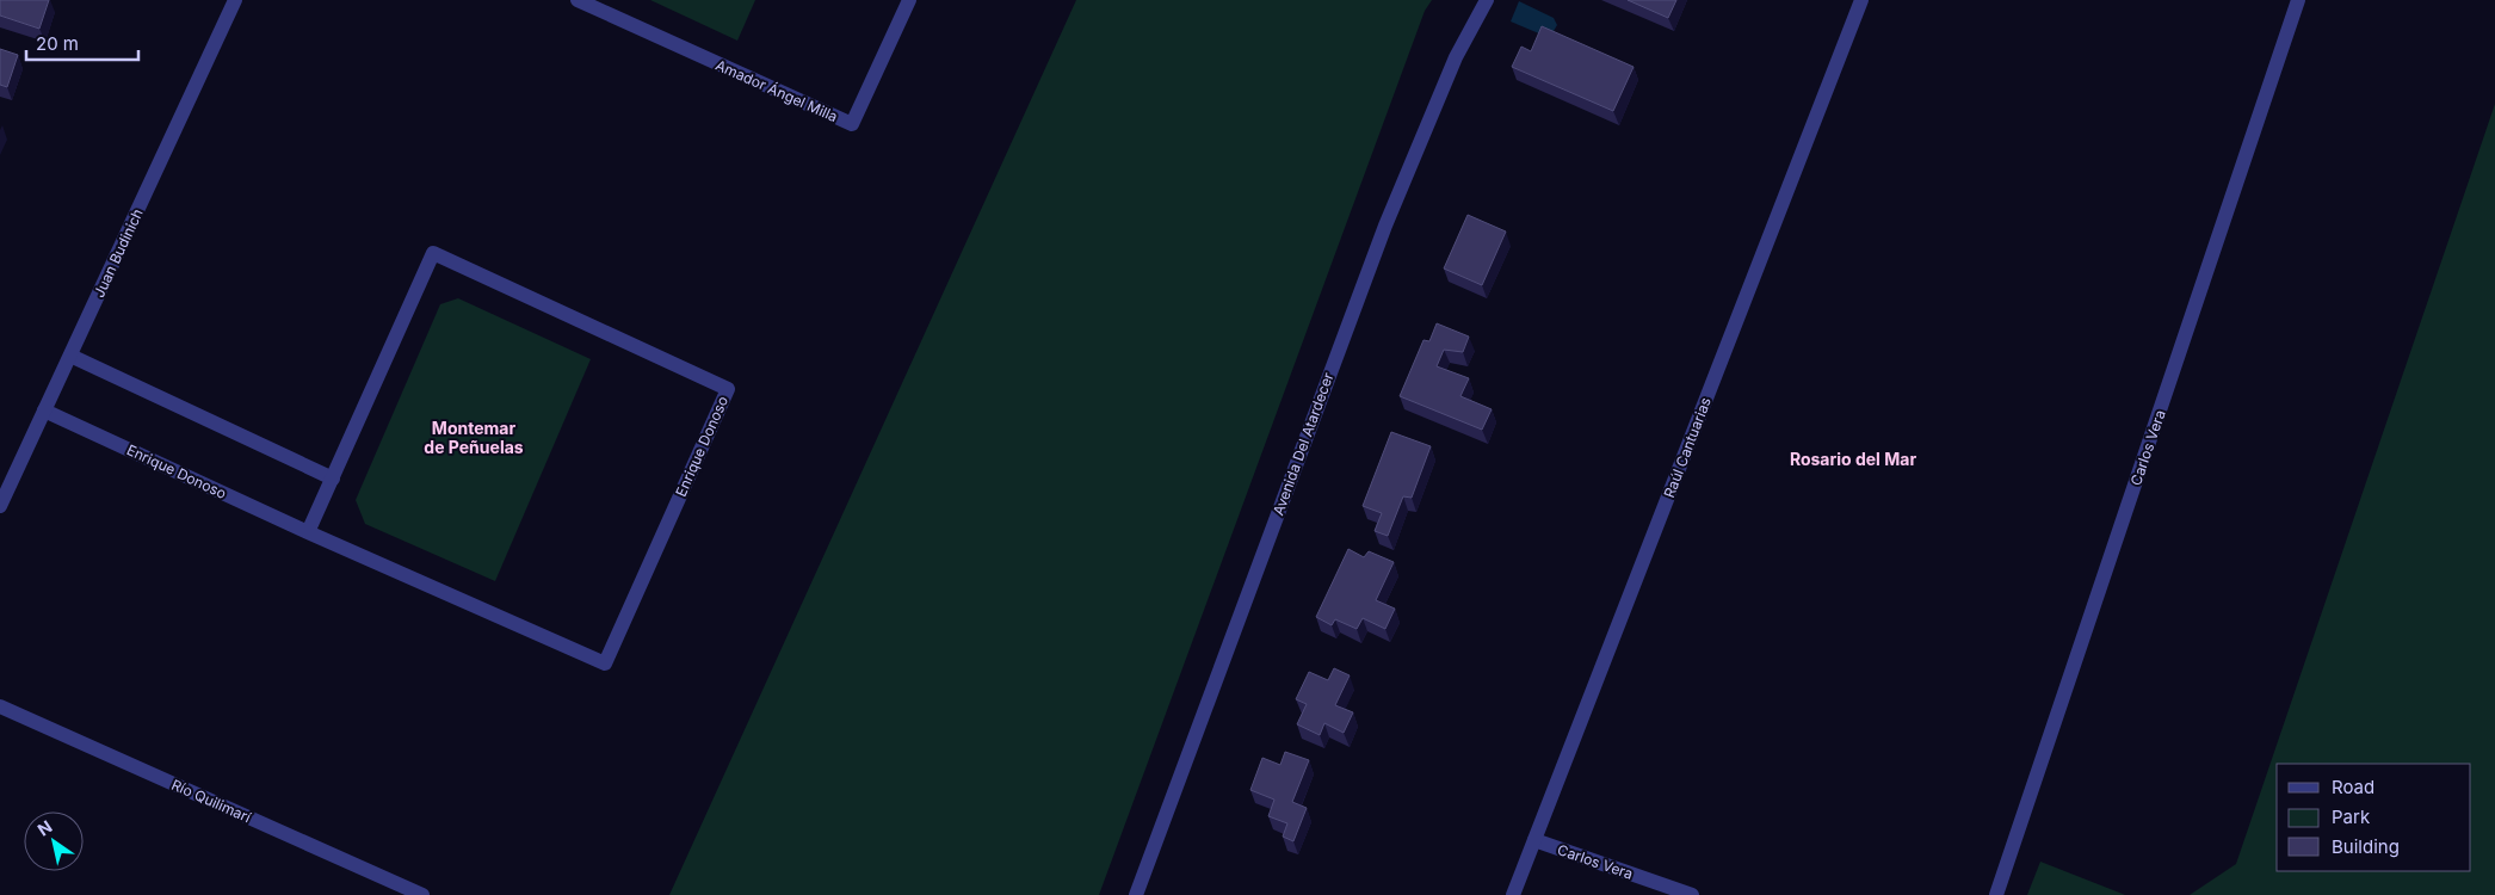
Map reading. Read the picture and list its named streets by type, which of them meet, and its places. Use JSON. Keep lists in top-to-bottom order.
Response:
{
  "streets": {
    "street": [
      "Amador Ángel Milla",
      "Juan Budinich",
      "Avenida Del Atardecer",
      "Enrique Donoso",
      "Raúl Cantuarias",
      "Carlos Vera",
      "Río Quilimarí"
    ]
  },
  "crossings": [
    ["Juan Budinich", "Enrique Donoso"],
    ["Raúl Cantuarias", "Carlos Vera"]
  ],
  "districts": ["Montemar de Peñuelas", "Rosario del Mar"],
  "legend": ["Road", "Park", "Building"],
  "scale_bar": "20 m",
  "north": "top left"
}
